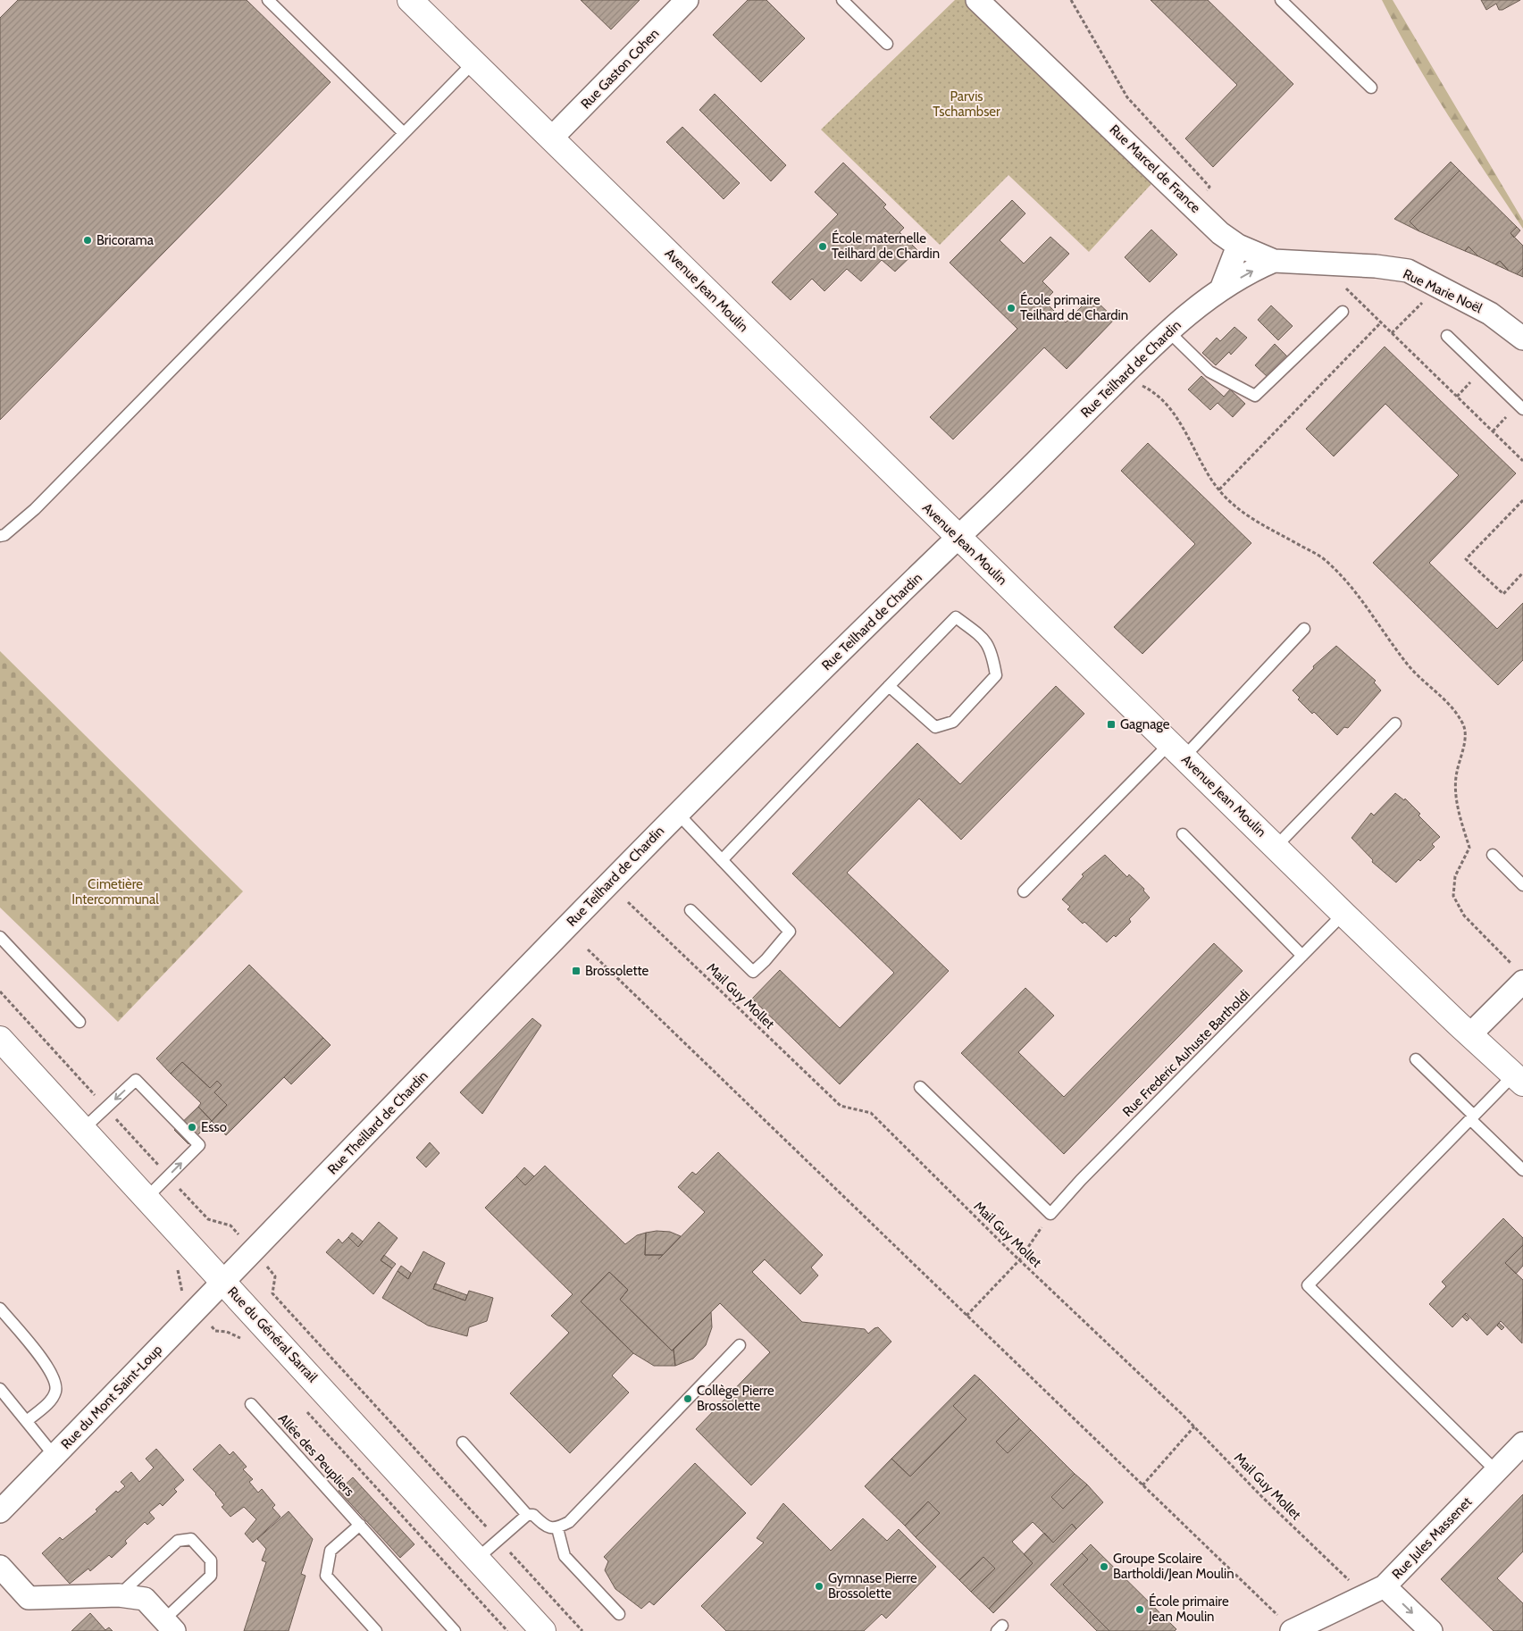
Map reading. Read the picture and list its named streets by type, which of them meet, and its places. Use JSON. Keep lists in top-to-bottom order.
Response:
{
  "streets": {
    "street": [
      "Rue Gaston Cohen",
      "Rue Marcel de France",
      "Avenue Jean Moulin",
      "Rue Marie Noël",
      "Rue Teilhard de Chardin",
      "Rue Theillard de Chardin",
      "Rue du Général Sarrail",
      "Rue du Mont Saint-Loup",
      "Rue Jules Massenet"
    ],
    "lane": ["Rue Frederic Auhuste Bartholdi", "Allée des Peupliers"],
    "path": ["Mail Guy Mollet"]
  },
  "crossings": [
    ["Rue Gaston Cohen", "Avenue Jean Moulin"],
    ["Rue Marcel de France", "Rue Marie Noël"],
    ["Rue Marcel de France", "Rue Teilhard de Chardin"],
    ["Avenue Jean Moulin", "Rue Teilhard de Chardin"],
    ["Avenue Jean Moulin", "Rue Frederic Auhuste Bartholdi"],
    ["Rue Marie Noël", "Rue Teilhard de Chardin"],
    ["Rue Teilhard de Chardin", "Rue Theillard de Chardin"],
    ["Rue Theillard de Chardin", "Rue du Général Sarrail"],
    ["Rue Theillard de Chardin", "Rue du Mont Saint-Loup"],
    ["Rue du Général Sarrail", "Rue du Mont Saint-Loup"]
  ],
  "parks": ["Parvis Tschambser", "Cimetière Intercommunal"],
  "places": {
    "other": [
      "Bricorama",
      "École maternelle Teilhard de Chardin",
      "École primaire Teilhard de Chardin",
      "Esso",
      "Collège Pierre Brossolette",
      "Groupe Scolaire Bartholdi/Jean Moulin",
      "Gymnase Pierre Brossolette",
      "École primaire Jean Moulin"
    ],
    "transit": ["Gagnage", "Brossolette"]
  }
}
